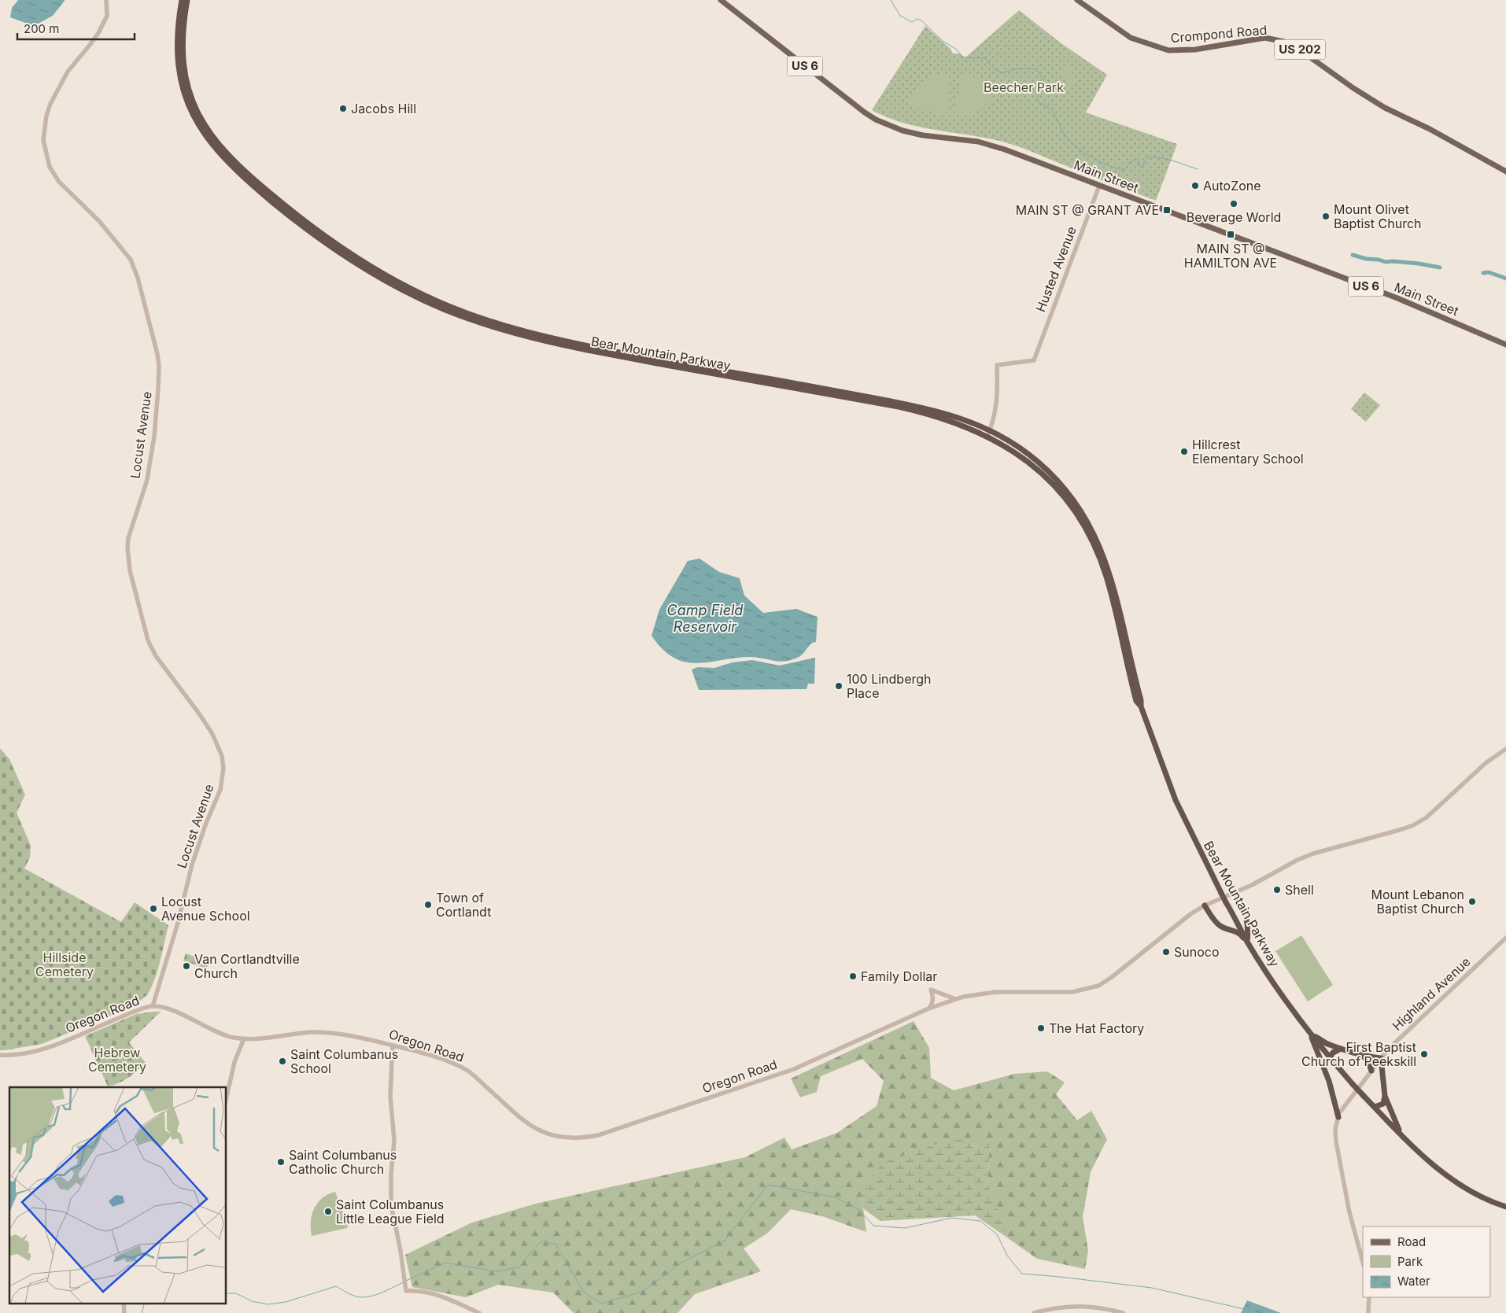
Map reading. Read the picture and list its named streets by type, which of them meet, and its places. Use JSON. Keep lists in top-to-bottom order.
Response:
{
  "streets": {
    "highway": ["Bear Mountain Parkway"],
    "main road": [
      "Crompond Road",
      "US 202",
      "US 6",
      "Main Street"
    ],
    "street": [
      "Husted Avenue",
      "Locust Avenue",
      "Highland Avenue",
      "Oregon Road"
    ]
  },
  "crossings": [
    ["Main Street", "Husted Avenue"],
    ["Husted Avenue", "Bear Mountain Parkway"],
    ["Locust Avenue", "Oregon Road"]
  ],
  "water": ["Camp Field Reservoir"],
  "parks": ["Beecher Park", "Hillside Cemetery", "Hebrew Cemetery"],
  "places": {
    "other": [
      "Jacobs Hill",
      "AutoZone",
      "Beverage World",
      "Mount Olivet Baptist Church",
      "Hillcrest Elementary School",
      "100 Lindbergh Place",
      "Shell",
      "Mount Lebanon Baptist Church",
      "Town of Cortlandt",
      "Locust Avenue School",
      "Sunoco",
      "Van Cortlandtville Church",
      "Family Dollar",
      "The Hat Factory",
      "First Baptist Church of Peekskill",
      "Saint Columbanus School",
      "Saint Columbanus Catholic Church",
      "Saint Columbanus Little League Field"
    ],
    "transit": ["MAIN ST @ GRANT AVE", "MAIN ST @ HAMILTON AVE"]
  },
  "legend": ["Road", "Park", "Water"],
  "scale_bar": "200 m"
}
